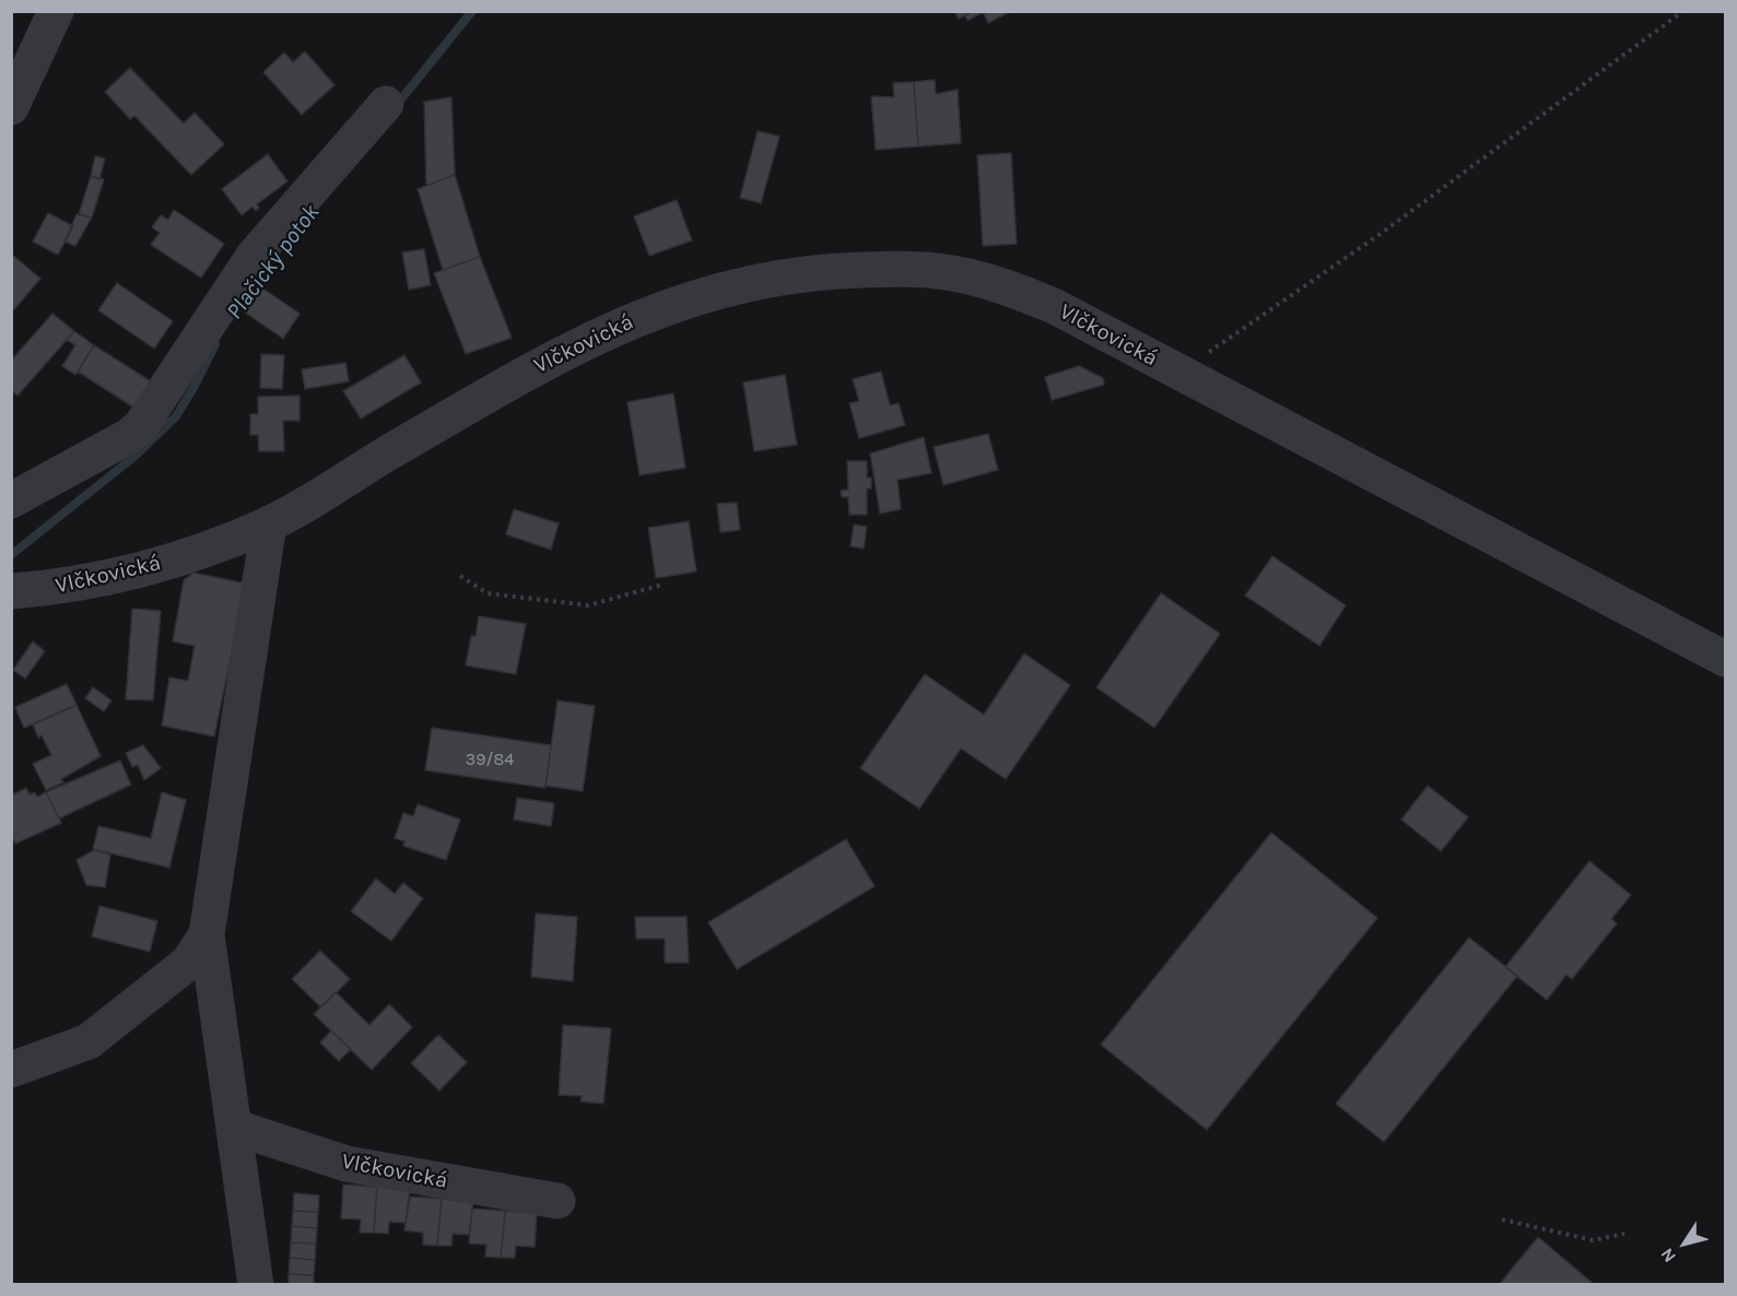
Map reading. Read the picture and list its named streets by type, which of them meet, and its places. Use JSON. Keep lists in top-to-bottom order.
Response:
{
  "streets": {
    "street": ["Vlčkovická"]
  },
  "water": ["Plačický potok"],
  "house_numbers": ["39/84"],
  "north": "bottom left"
}
